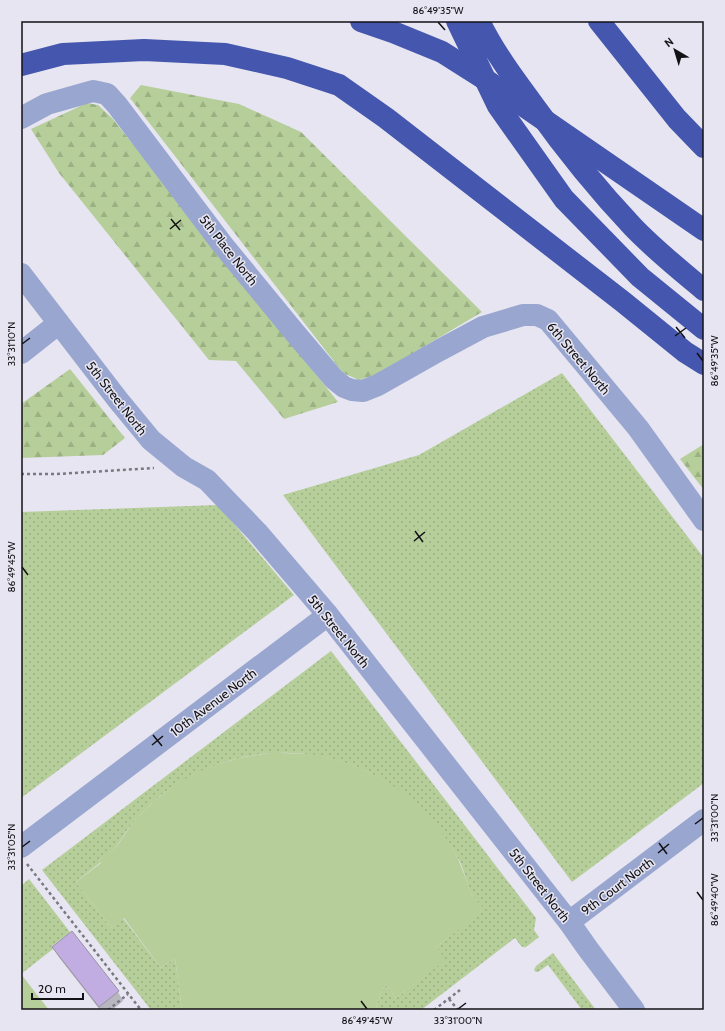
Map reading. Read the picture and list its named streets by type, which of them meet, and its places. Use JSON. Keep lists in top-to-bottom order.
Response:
{
  "streets": {
    "street": [
      "5th Place North",
      "6th Street North",
      "5th Street North",
      "10th Avenue North",
      "9th Court North"
    ]
  },
  "crossings": [
    ["5th Place North", "6th Street North"],
    ["5th Street North", "10th Avenue North"],
    ["5th Street North", "9th Court North"]
  ],
  "scale_bar": "20 m",
  "north": "top left",
  "coordinates": [
    "86°49'35\"W",
    "33°31'10\"N",
    "86°49'45\"W",
    "33°31'00\"N",
    "33°31'05\"N",
    "86°49'40\"W"
  ]
}
